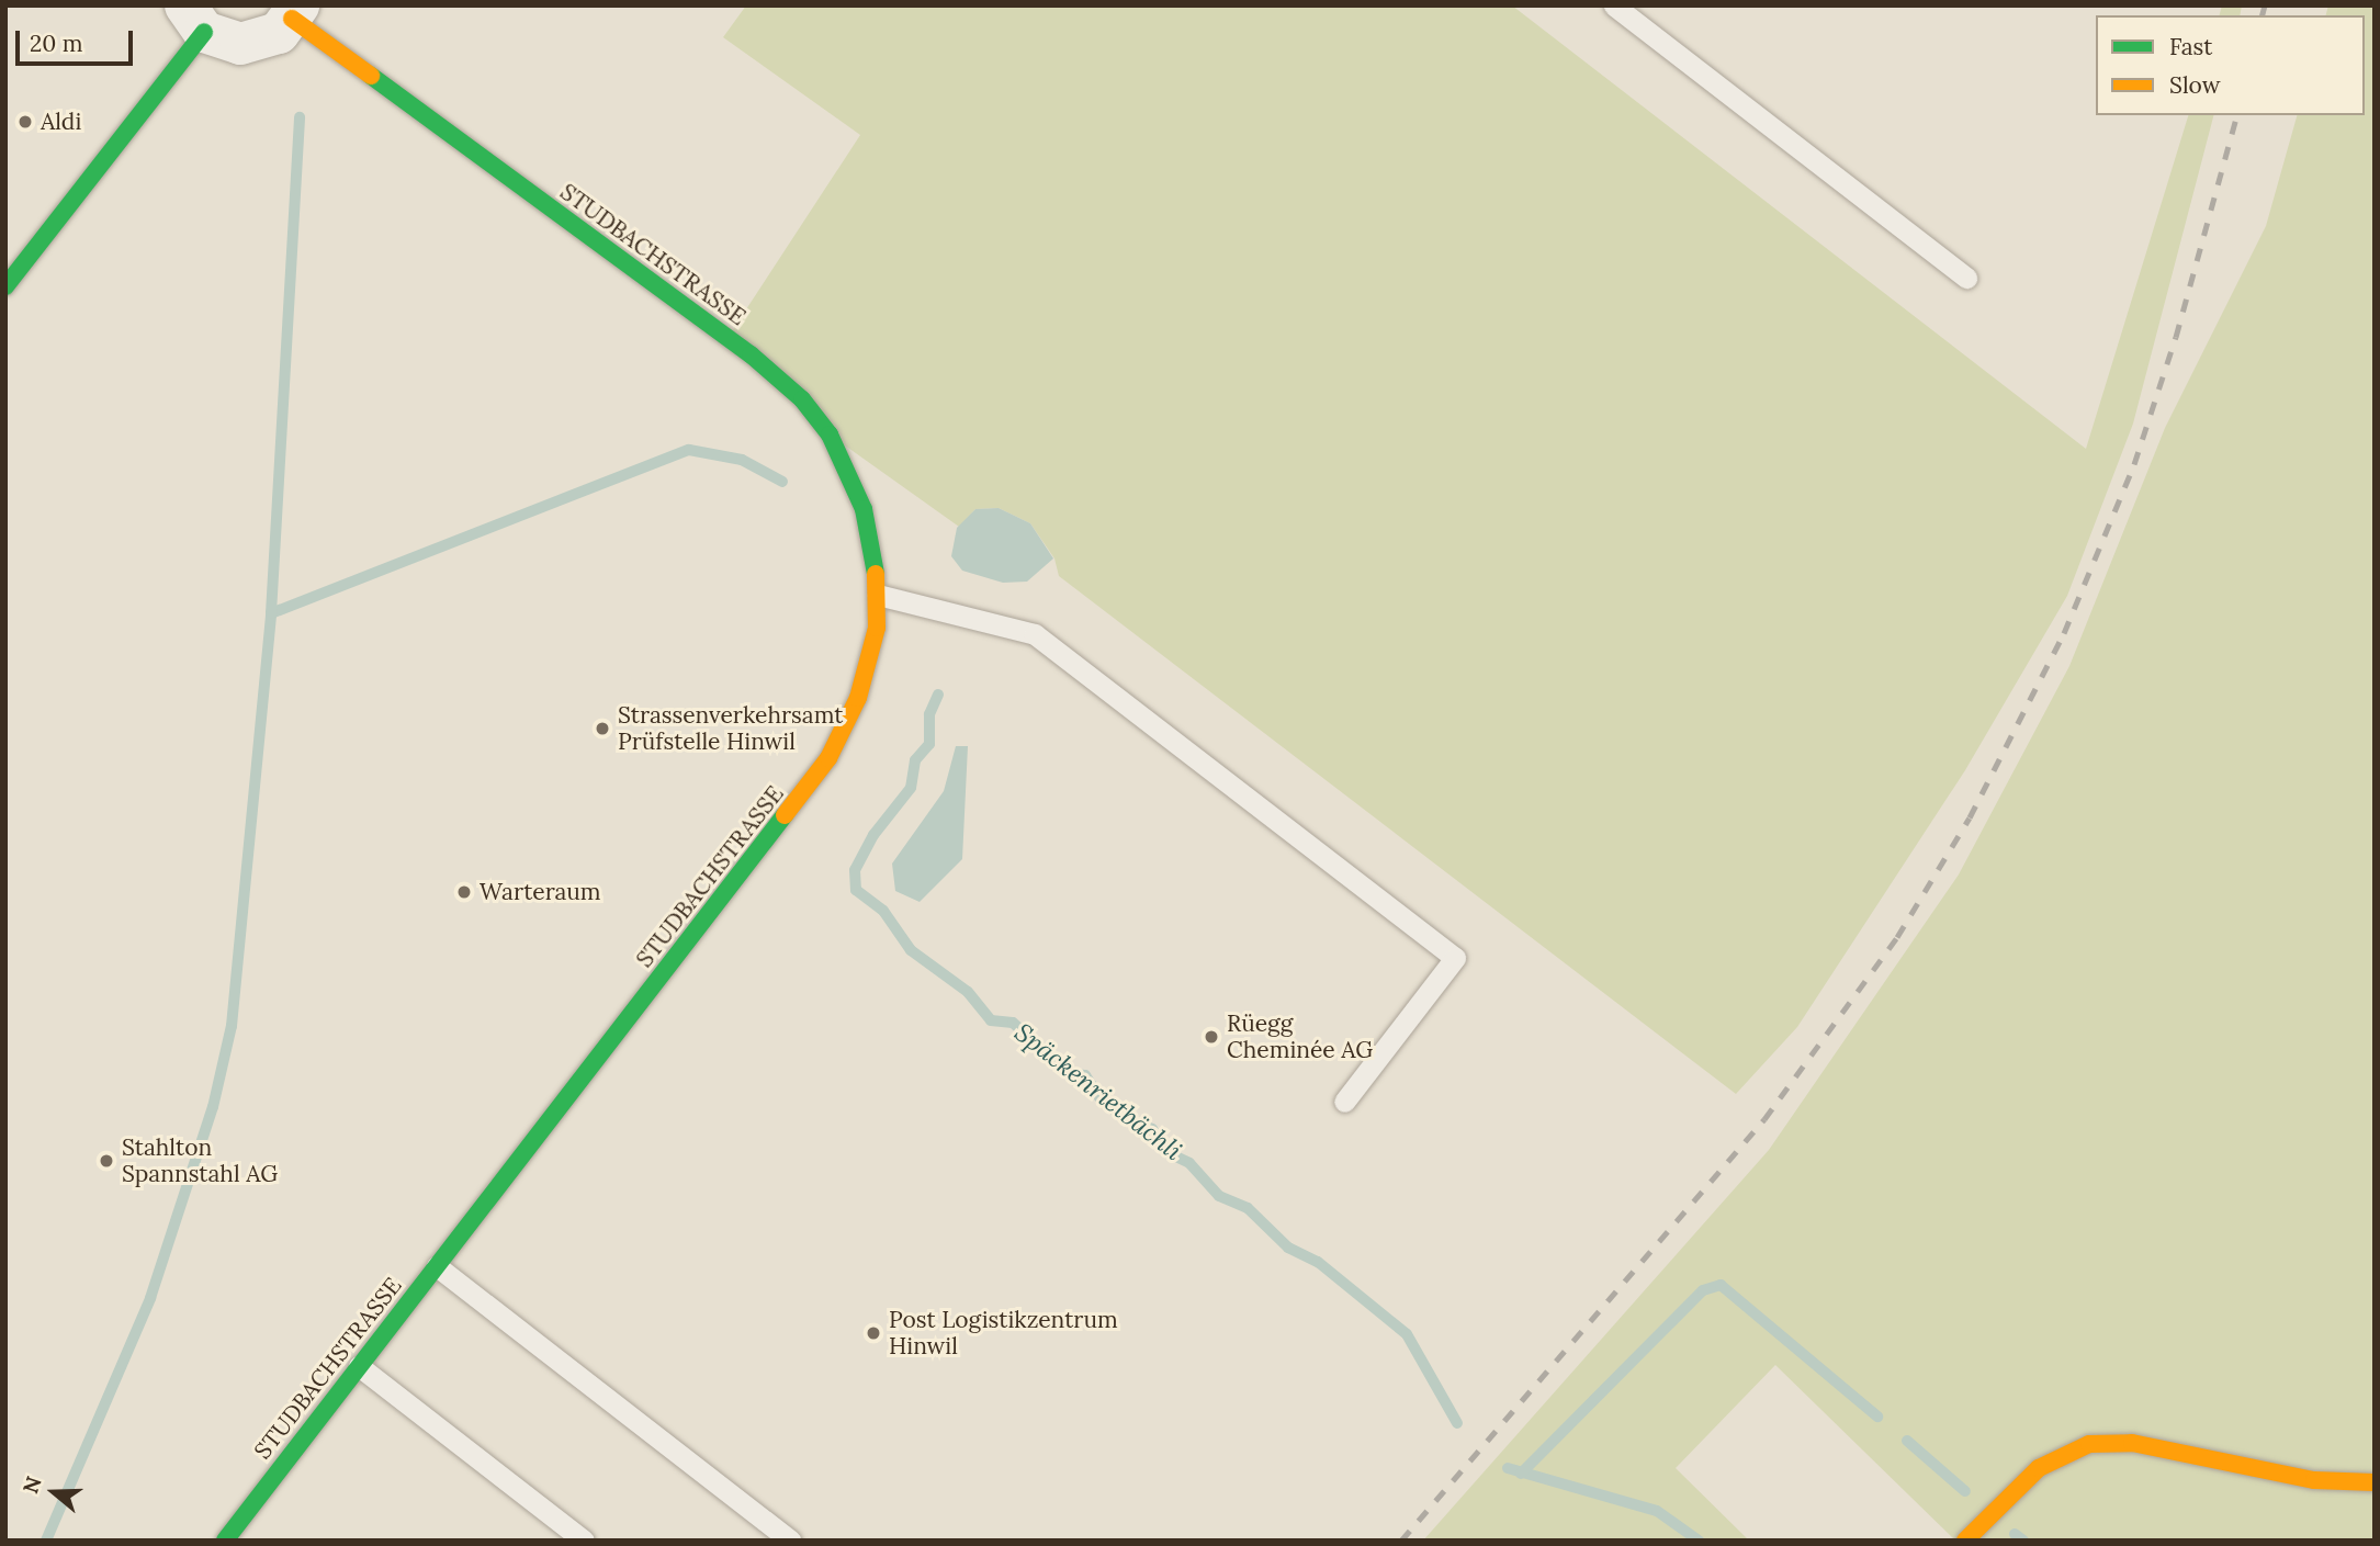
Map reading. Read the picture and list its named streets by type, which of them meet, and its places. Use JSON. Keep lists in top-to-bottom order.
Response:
{
  "streets": {
    "street": ["STUDBACHSTRASSE"]
  },
  "water": ["Späckenrietbächli"],
  "places": [
    "Aldi",
    "Strassenverkehrsamt Prüfstelle Hinwil",
    "Warteraum",
    "Rüegg Cheminée AG",
    "Stahlton Spannstahl AG",
    "Post Logistikzentrum Hinwil"
  ],
  "legend": ["Fast", "Slow"],
  "scale_bar": "20 m",
  "north": "left"
}
